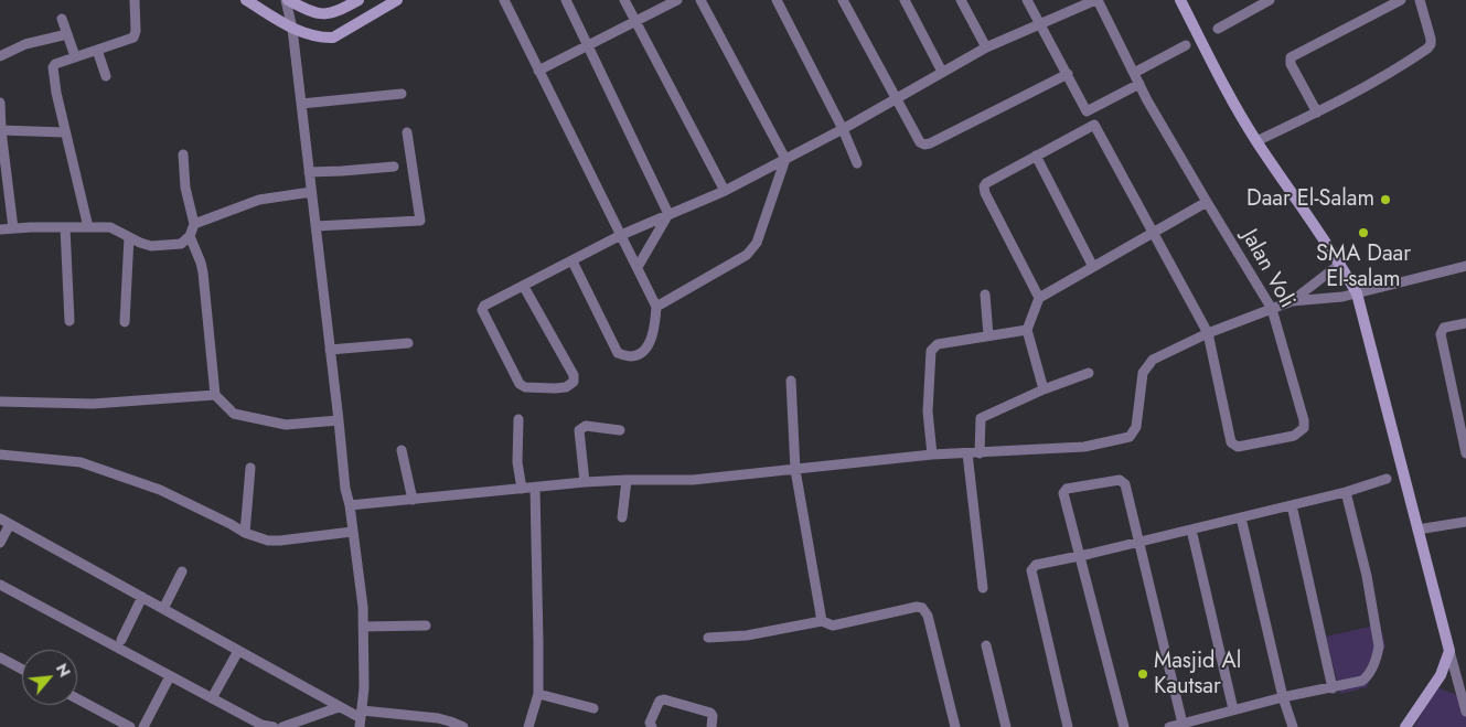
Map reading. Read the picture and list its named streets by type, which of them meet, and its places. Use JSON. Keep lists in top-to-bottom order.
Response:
{
  "streets": {
    "street": ["Jalan Voli"]
  },
  "places": ["Daar El-Salam", "SMA Daar El-salam", "Masjid Al Kautsar"],
  "north": "top right"
}
